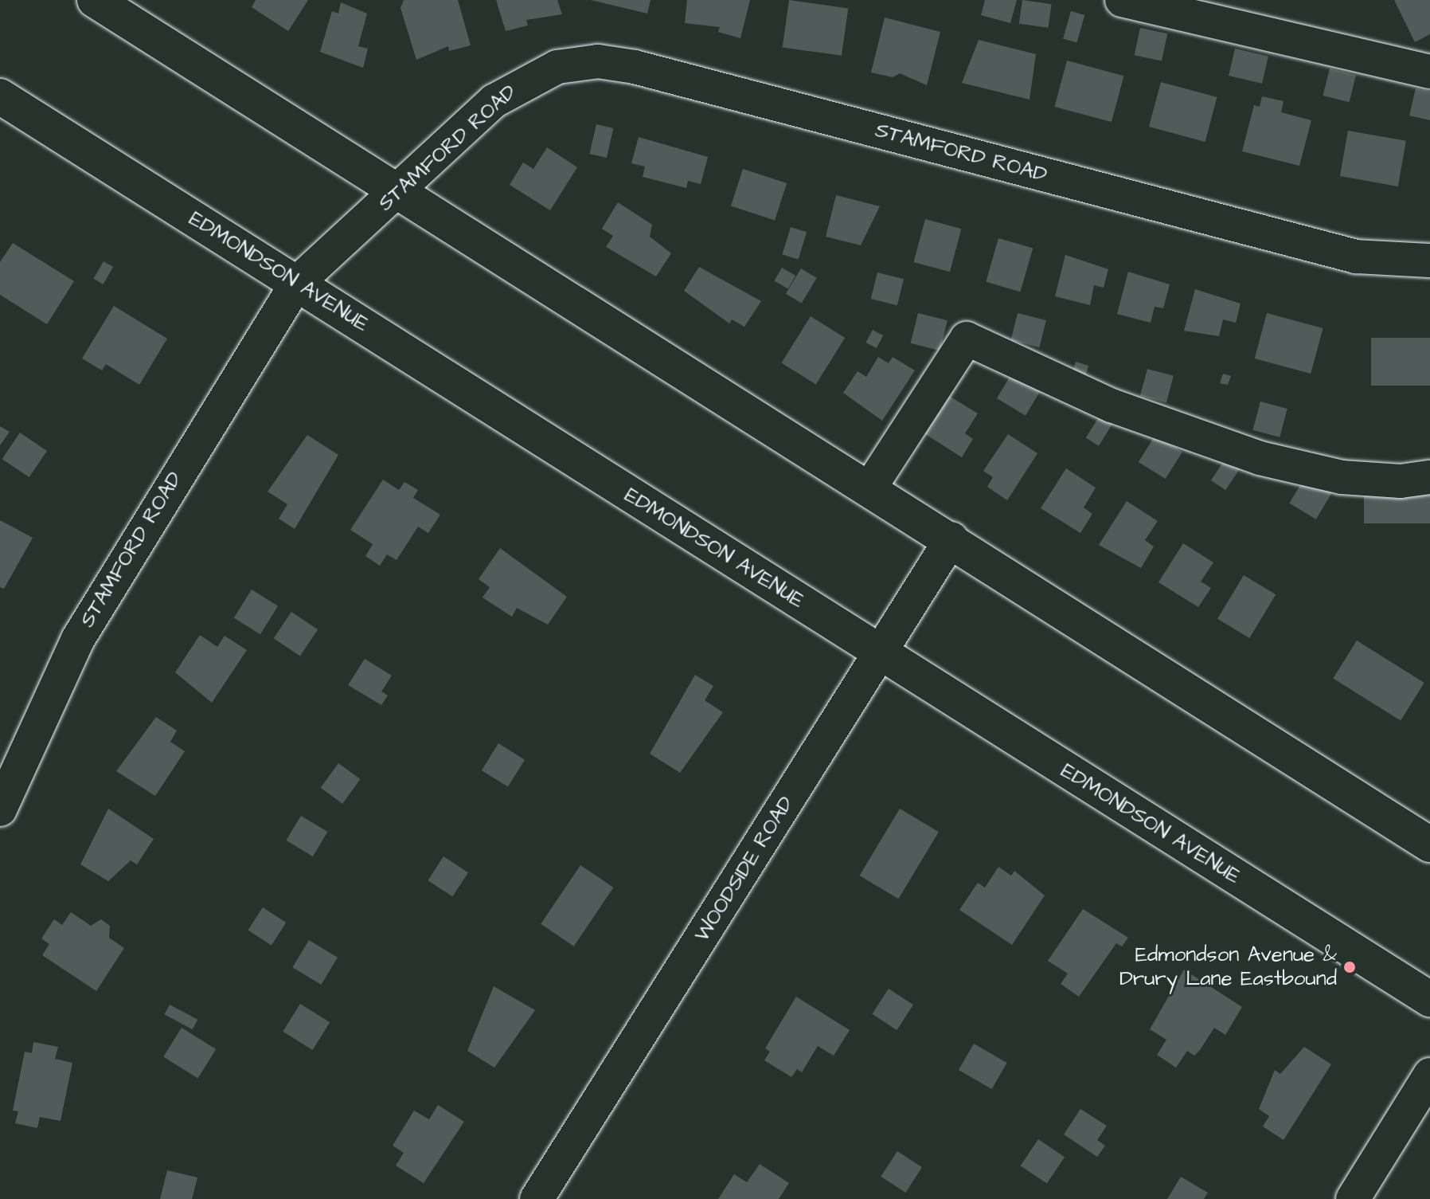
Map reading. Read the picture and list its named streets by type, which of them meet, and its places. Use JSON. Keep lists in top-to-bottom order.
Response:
{
  "streets": {
    "main road": ["EDMONDSON AVENUE"],
    "street": ["STAMFORD ROAD", "WOODSIDE ROAD"]
  },
  "crossings": [
    ["STAMFORD ROAD", "EDMONDSON AVENUE"],
    ["EDMONDSON AVENUE", "WOODSIDE ROAD"]
  ],
  "places": ["Edmondson Avenue & Drury Lane Eastbound"]
}
